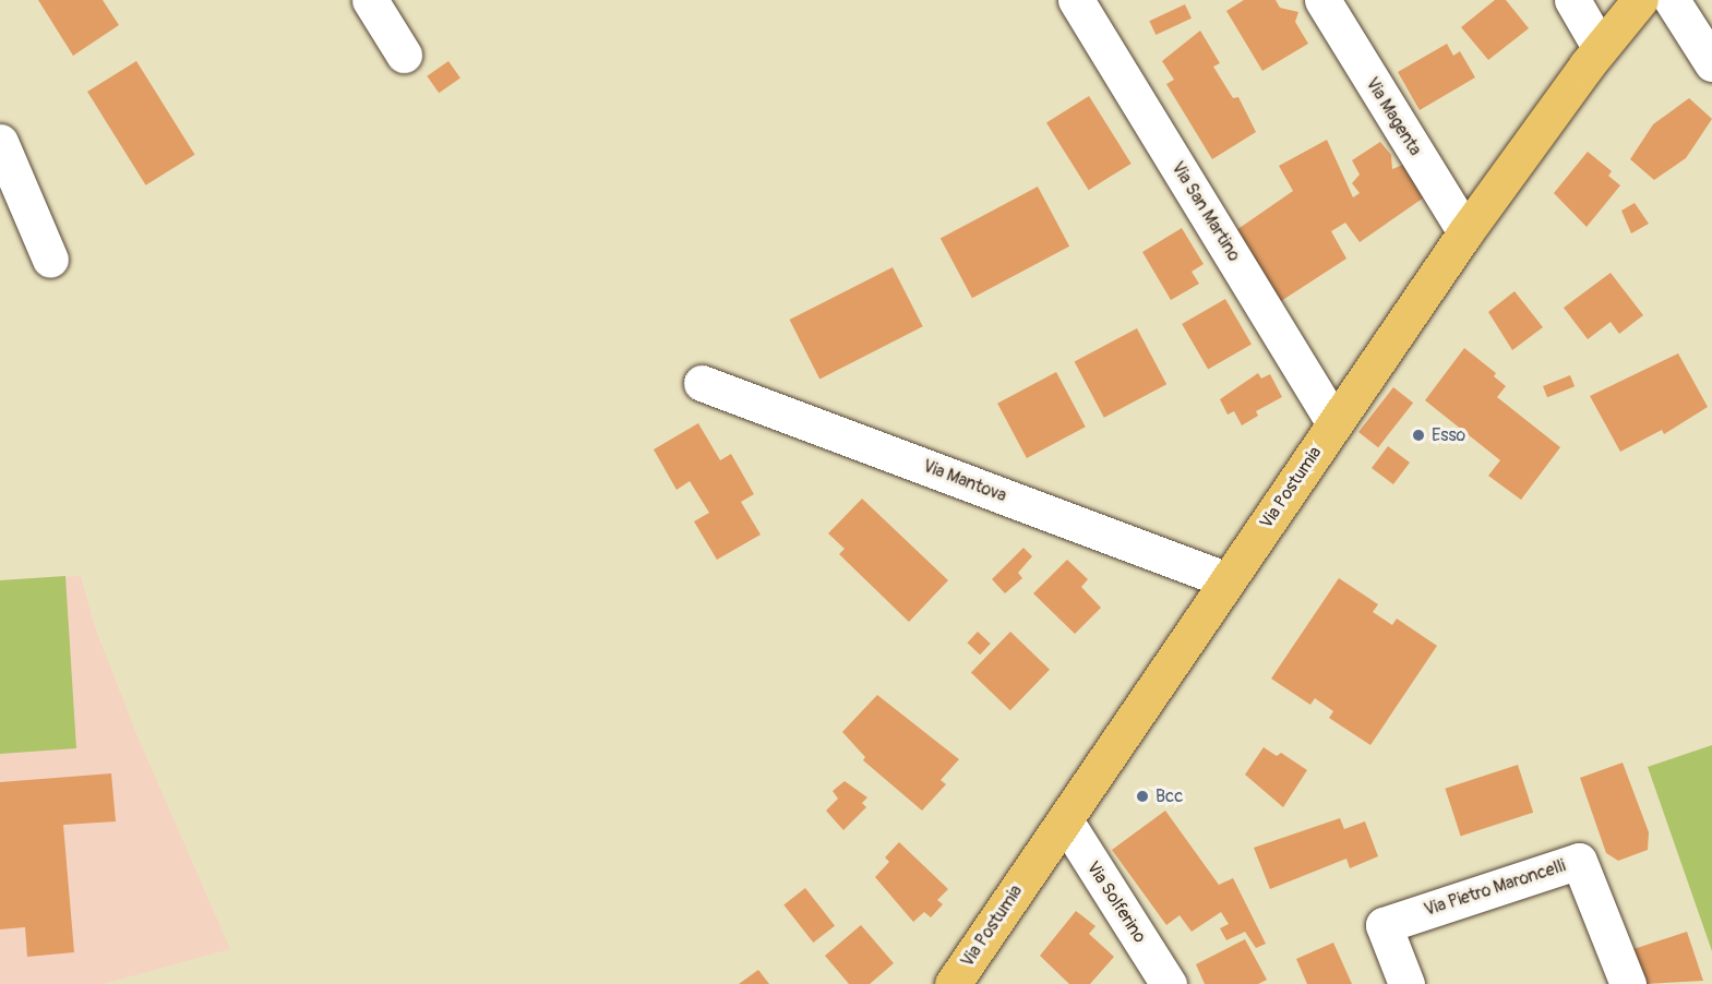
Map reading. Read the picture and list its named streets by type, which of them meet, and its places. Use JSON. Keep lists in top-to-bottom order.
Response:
{
  "streets": {
    "main road": ["Via Postumia"],
    "street": [
      "Via Magenta",
      "Via San Martino",
      "Via Mantova",
      "Via Pietro Maroncelli",
      "Via Solferino"
    ]
  },
  "crossings": [
    ["Via Magenta", "Via Postumia"],
    ["Via San Martino", "Via Postumia"],
    ["Via Mantova", "Via Postumia"],
    ["Via Postumia", "Via Solferino"]
  ],
  "places": ["Esso", "Bcc"]
}
